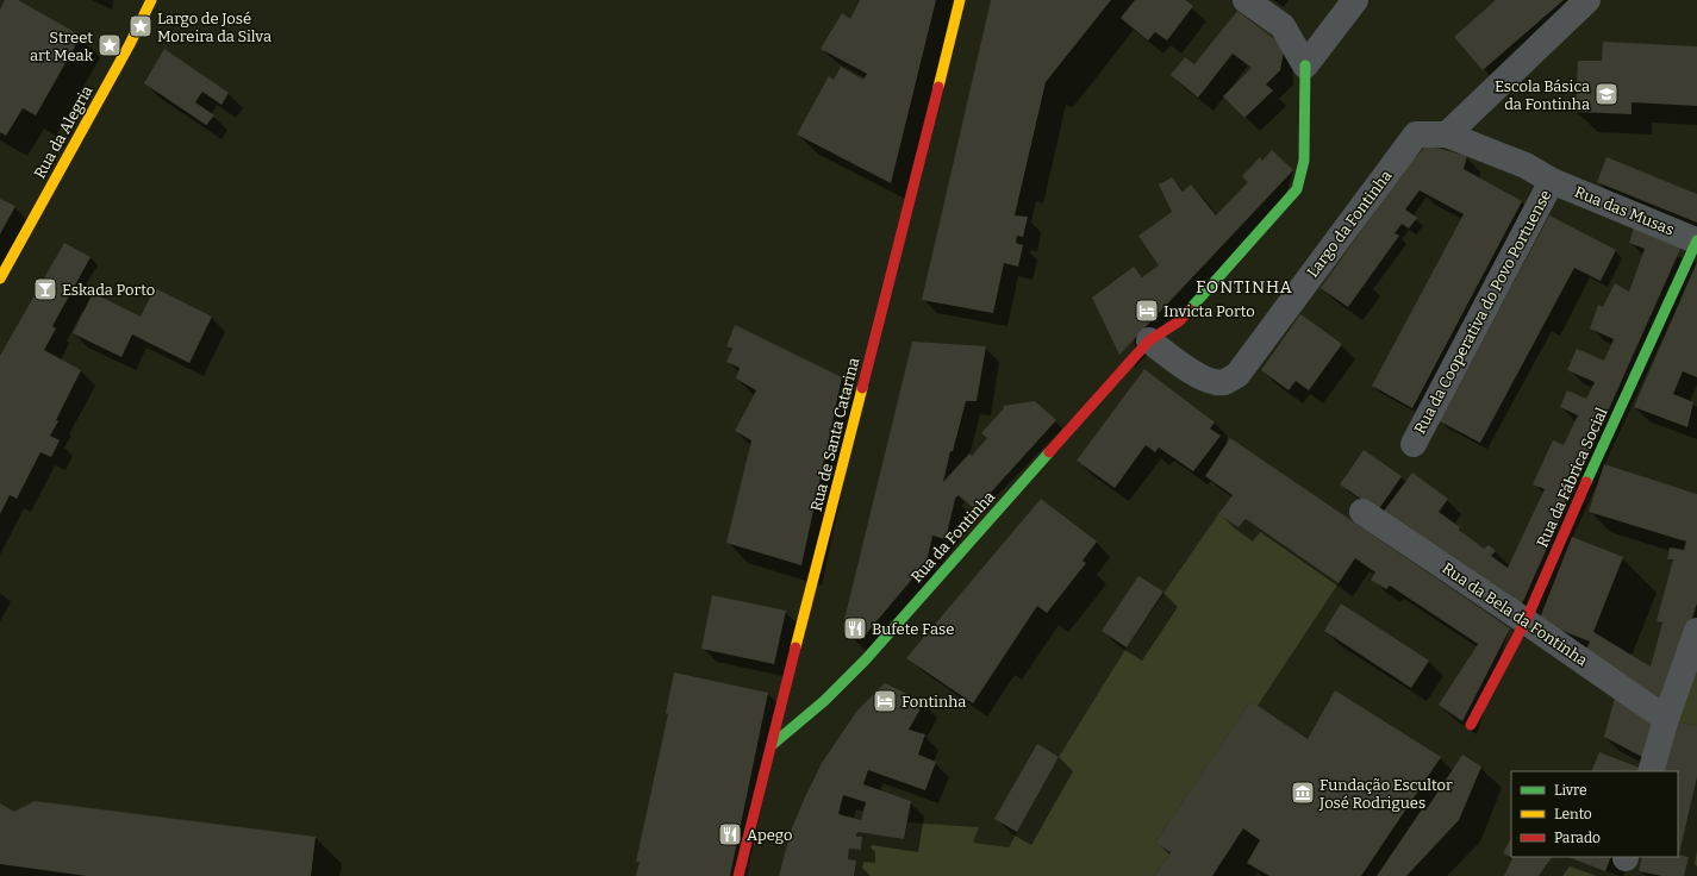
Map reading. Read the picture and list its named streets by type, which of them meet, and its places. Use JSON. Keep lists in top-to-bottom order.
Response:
{
  "streets": {
    "street": [
      "Rua da Alegria",
      "Rua das Musas",
      "Largo da Fontinha",
      "Rua da Cooperativa do Povo Portuense",
      "Rua de Santa Catarina",
      "Rua da Fábrica Social",
      "Rua da Fontinha",
      "Rua da Bela da Fontinha"
    ]
  },
  "crossings": [
    ["Rua das Musas", "Largo da Fontinha"],
    ["Rua das Musas", "Rua da Cooperativa do Povo Portuense"],
    ["Rua das Musas", "Rua da Fábrica Social"],
    ["Largo da Fontinha", "Rua da Fontinha"],
    ["Rua de Santa Catarina", "Rua da Fontinha"],
    ["Rua da Fábrica Social", "Rua da Bela da Fontinha"]
  ],
  "districts": ["FONTINHA"],
  "places": {
    "place": ["Largo de José Moreira da Silva", "Street art Meak"],
    "school or university": ["Escola Básica da Fontinha"],
    "bar": ["Eskada Porto"],
    "hotel": ["Invicta Porto", "Fontinha"],
    "restaurant": ["Bufete Fase", "Apego"],
    "museum": ["Fundação Escultor José Rodrigues"]
  },
  "legend": ["Livre", "Lento", "Parado"]
}
